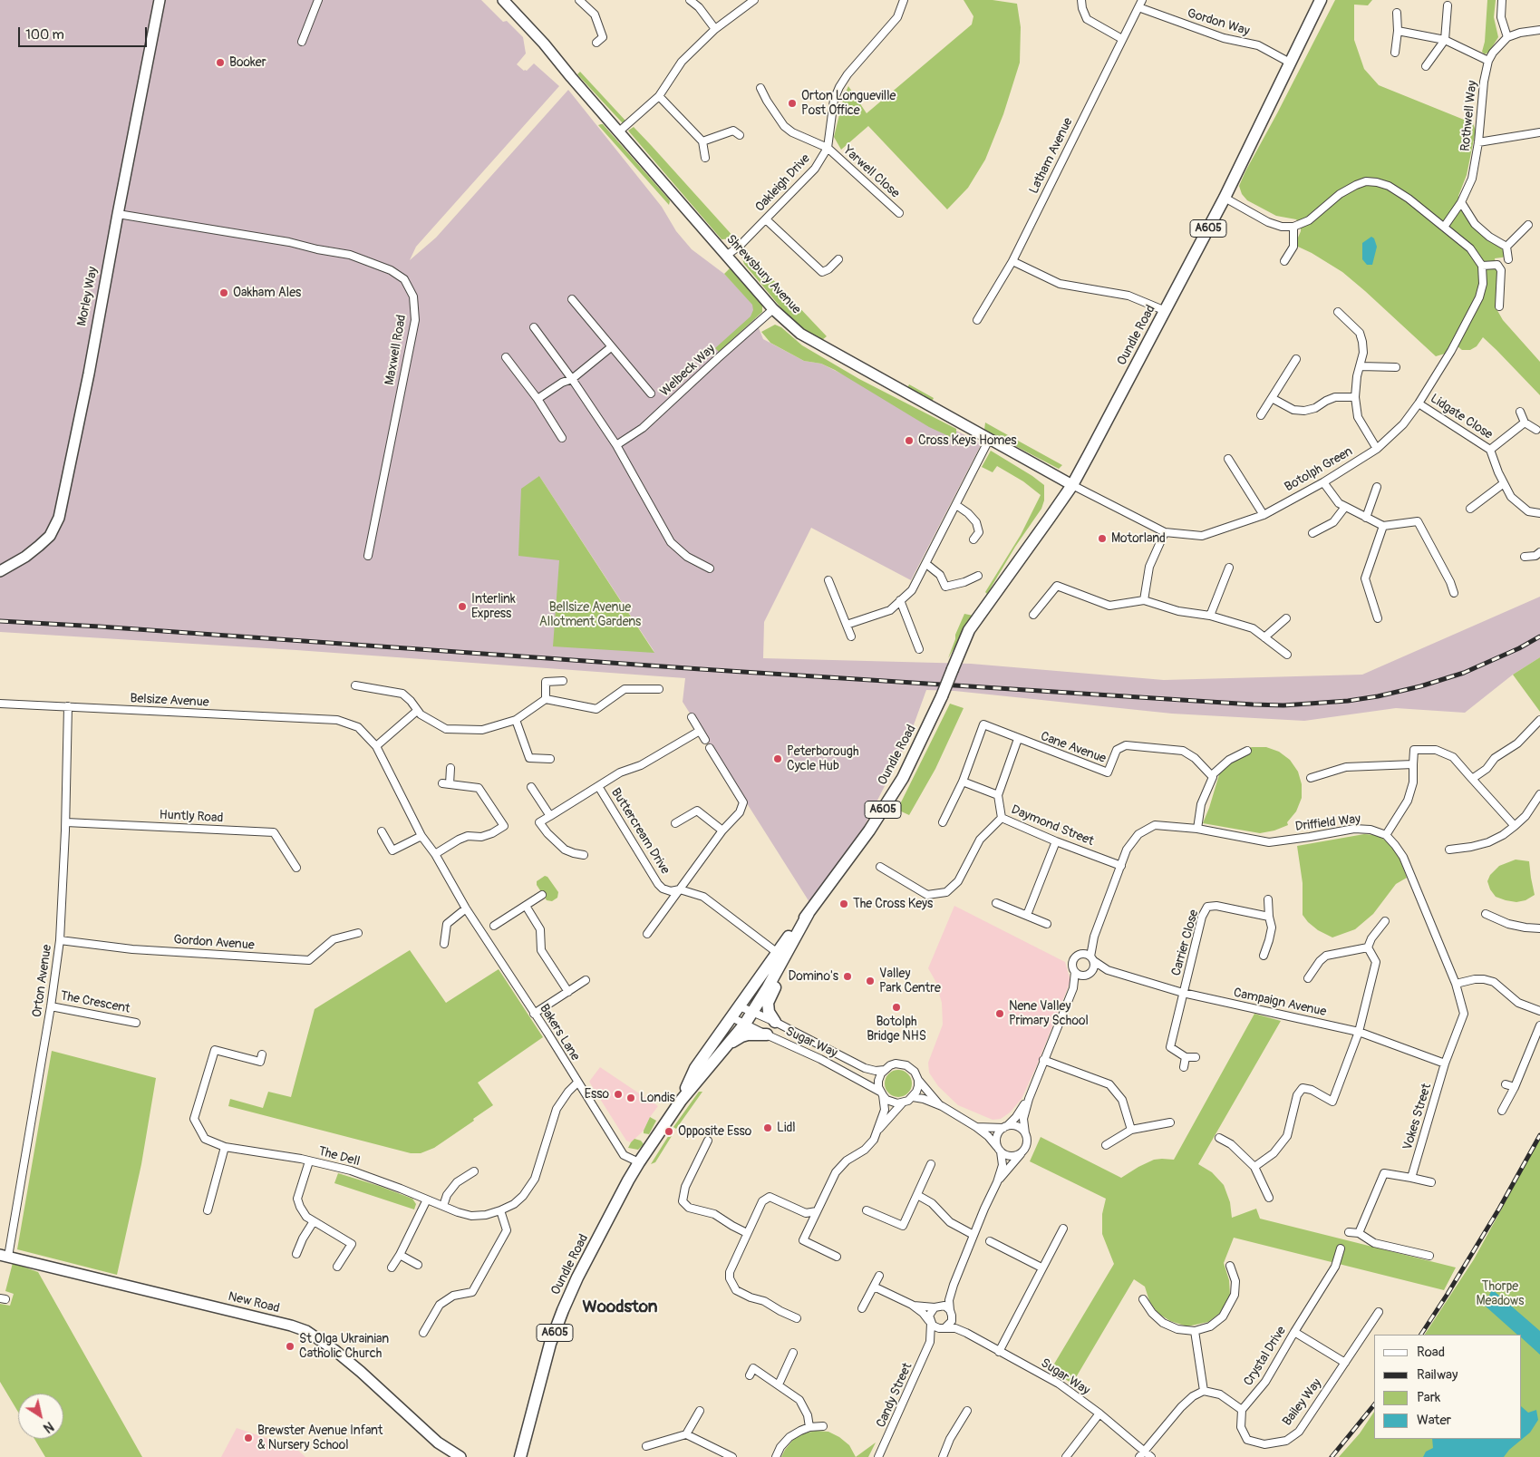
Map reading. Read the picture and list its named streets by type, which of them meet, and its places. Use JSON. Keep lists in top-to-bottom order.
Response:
{
  "streets": {
    "main road": ["A605", "Oundle Road"],
    "street": [
      "Gordon Way",
      "Rothwell Way",
      "Latham Avenue",
      "Yarwell Close",
      "Oakleigh Drive",
      "Shrewsbury Avenue",
      "Morley Way",
      "Maxwell Road",
      "Welbeck Way",
      "Lidgate Close",
      "Botolph Green",
      "Belsize Avenue",
      "Cane Avenue",
      "Huntly Road",
      "Driffield Way",
      "Daymond Street",
      "Buttercream Drive",
      "Gordon Avenue",
      "Carrier Close",
      "Orton Avenue",
      "The Crescent",
      "Campaign Avenue",
      "Bakers Lane",
      "Sugar Way",
      "Vokes Street",
      "The Dell",
      "New Road",
      "Crystal Drive",
      "Candy Street",
      "Bailey Way"
    ]
  },
  "crossings": [
    ["Gordon Way", "Latham Avenue"],
    ["Gordon Way", "Oundle Road"],
    ["Yarwell Close", "Oakleigh Drive"],
    ["Oakleigh Drive", "Shrewsbury Avenue"],
    ["Shrewsbury Avenue", "Oundle Road"],
    ["Shrewsbury Avenue", "Welbeck Way"],
    ["Shrewsbury Avenue", "Botolph Green"],
    ["Morley Way", "Maxwell Road"],
    ["Oundle Road", "Botolph Green"],
    ["Oundle Road", "Buttercream Drive"],
    ["Oundle Road", "Bakers Lane"],
    ["Oundle Road", "Sugar Way"],
    ["Lidgate Close", "Botolph Green"],
    ["Belsize Avenue", "Orton Avenue"],
    ["Belsize Avenue", "Bakers Lane"],
    ["Cane Avenue", "Daymond Street"],
    ["Huntly Road", "Orton Avenue"],
    ["Driffield Way", "Daymond Street"],
    ["Driffield Way", "Campaign Avenue"],
    ["Gordon Avenue", "Orton Avenue"],
    ["Carrier Close", "Campaign Avenue"],
    ["Orton Avenue", "The Crescent"],
    ["Orton Avenue", "New Road"],
    ["Campaign Avenue", "Vokes Street"],
    ["Bakers Lane", "The Dell"],
    ["Sugar Way", "Candy Street"],
    ["Crystal Drive", "Bailey Way"]
  ],
  "districts": ["Woodston"],
  "parks": ["Bellsize Avenue Allotment Gardens", "Thorpe Meadows"],
  "places": [
    "Booker",
    "Orton Longueville Post Office",
    "Oakham Ales",
    "Cross Keys Homes",
    "Motorland",
    "Interlink Express",
    "Peterborough Cycle Hub",
    "The Cross Keys",
    "Domino's",
    "Valley Park Centre",
    "Botolph Bridge NHS",
    "Nene Valley Primary School",
    "Esso",
    "Londis",
    "Lidl",
    "Opposite Esso",
    "St Olga Ukrainian Catholic Church",
    "Brewster Avenue Infant & Nursery School"
  ],
  "legend": [
    "Road",
    "Railway",
    "Park",
    "Water"
  ],
  "scale_bar": "100 m",
  "north": "bottom right"
}
